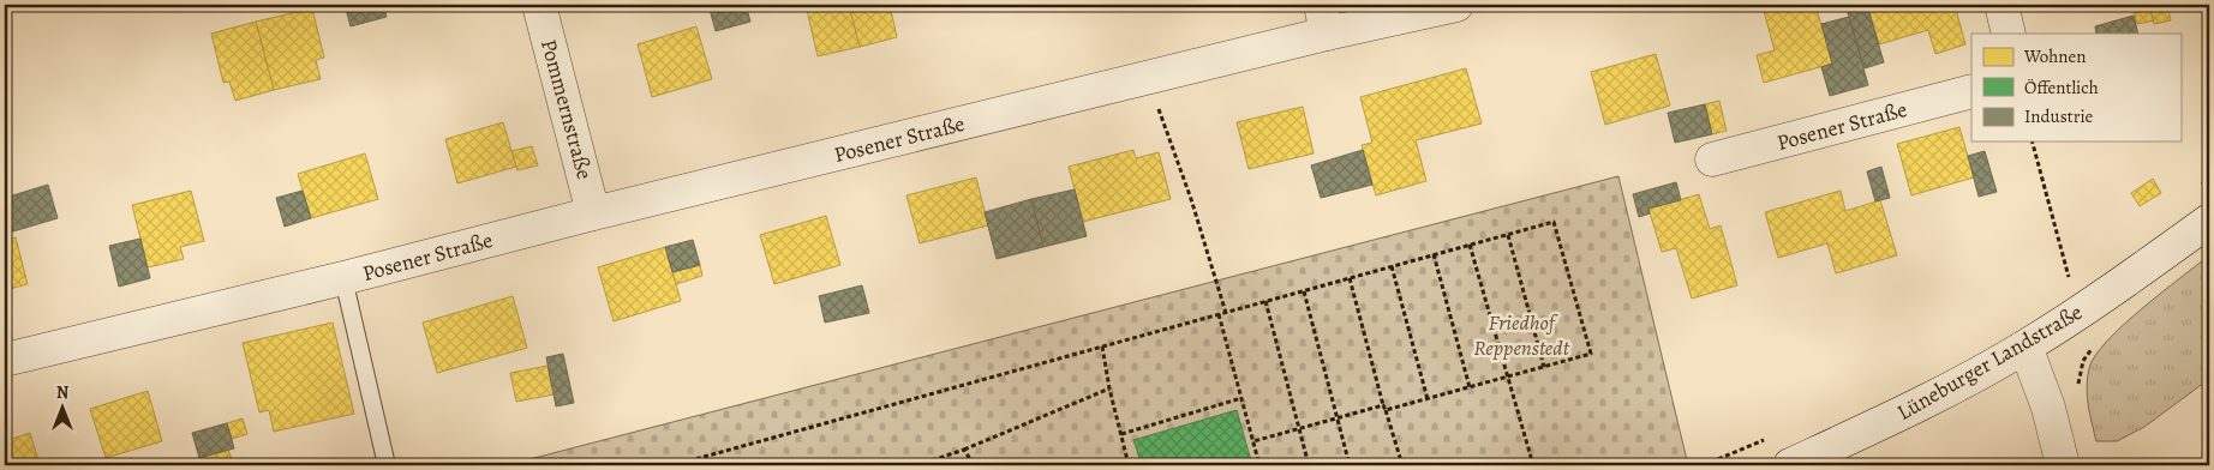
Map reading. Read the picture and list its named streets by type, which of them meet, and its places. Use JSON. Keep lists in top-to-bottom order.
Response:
{
  "streets": {
    "street": ["Pommernstraße", "Posener Straße", "Lüneburger Landstraße"]
  },
  "crossings": [
    ["Pommernstraße", "Posener Straße"]
  ],
  "parks": ["Friedhof Reppenstedt"],
  "legend": ["Wohnen", "Öffentlich", "Industrie"],
  "north": "top"
}
